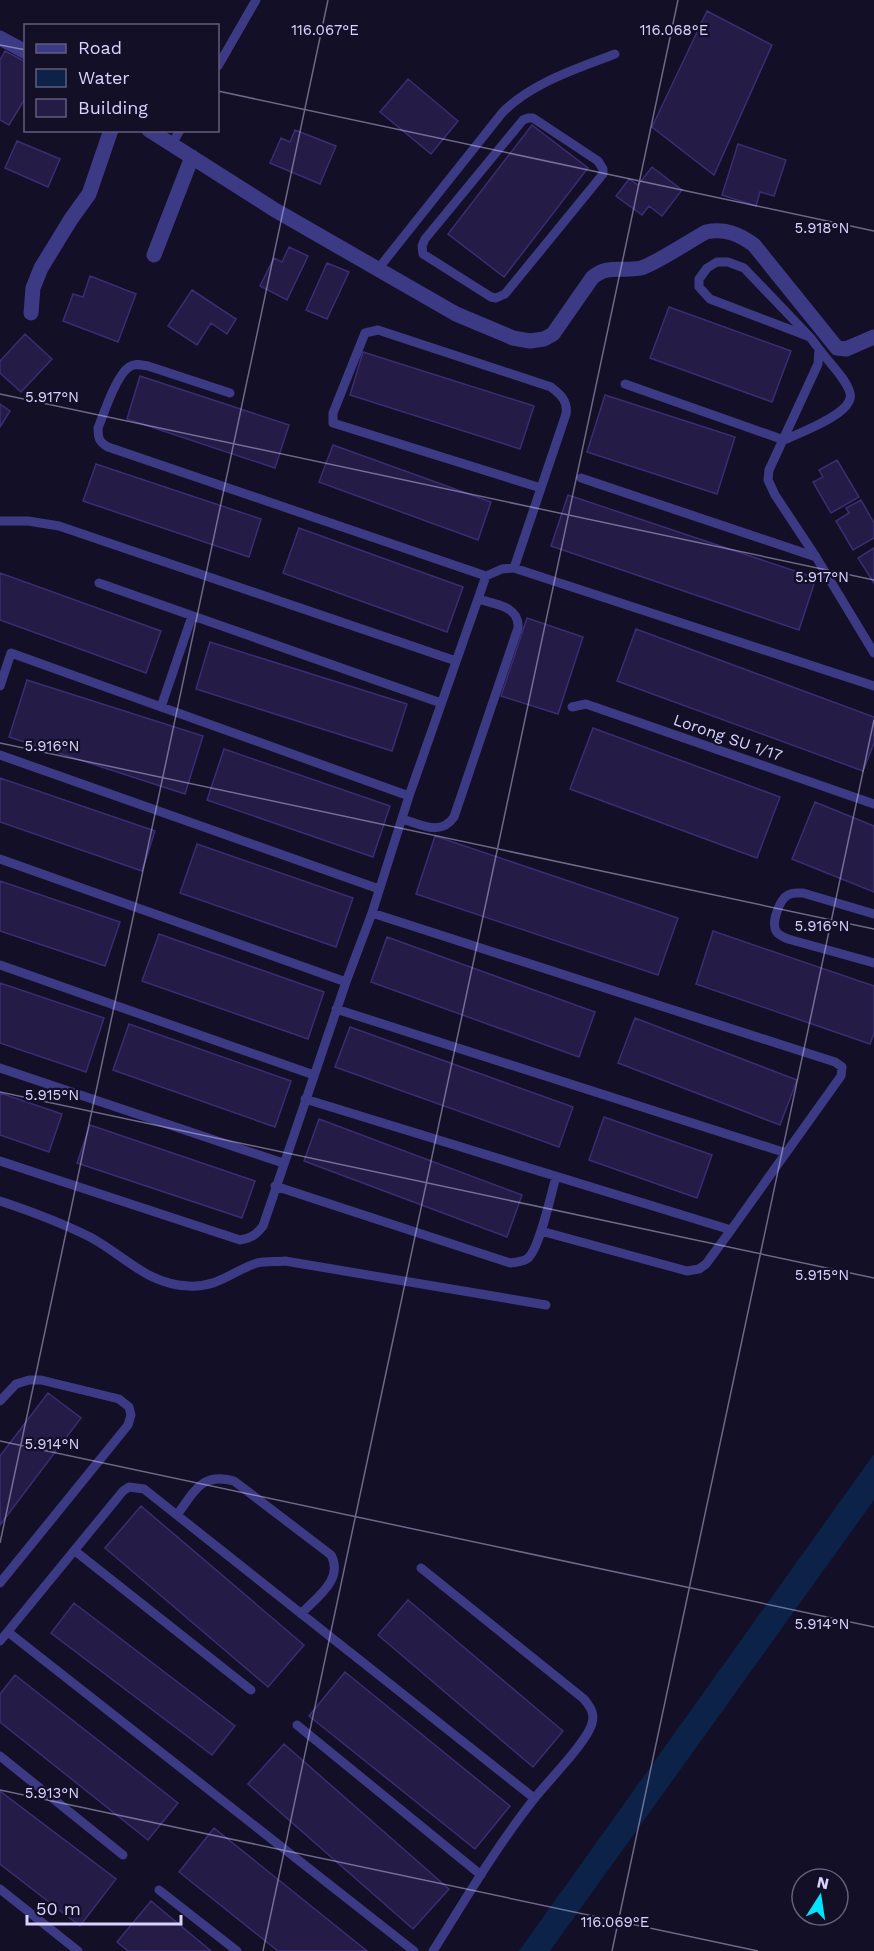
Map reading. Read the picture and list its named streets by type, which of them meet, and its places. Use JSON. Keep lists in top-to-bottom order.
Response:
{
  "streets": {
    "lane": ["Lorong SU 1/17"]
  },
  "legend": ["Road", "Water", "Building"],
  "scale_bar": "50 m",
  "north": "top",
  "coordinates": [
    "116.067°E",
    "116.068°E",
    "5.918°N",
    "5.917°N",
    "5.916°N",
    "5.915°N",
    "5.914°N",
    "5.913°N",
    "116.069°E"
  ]
}
